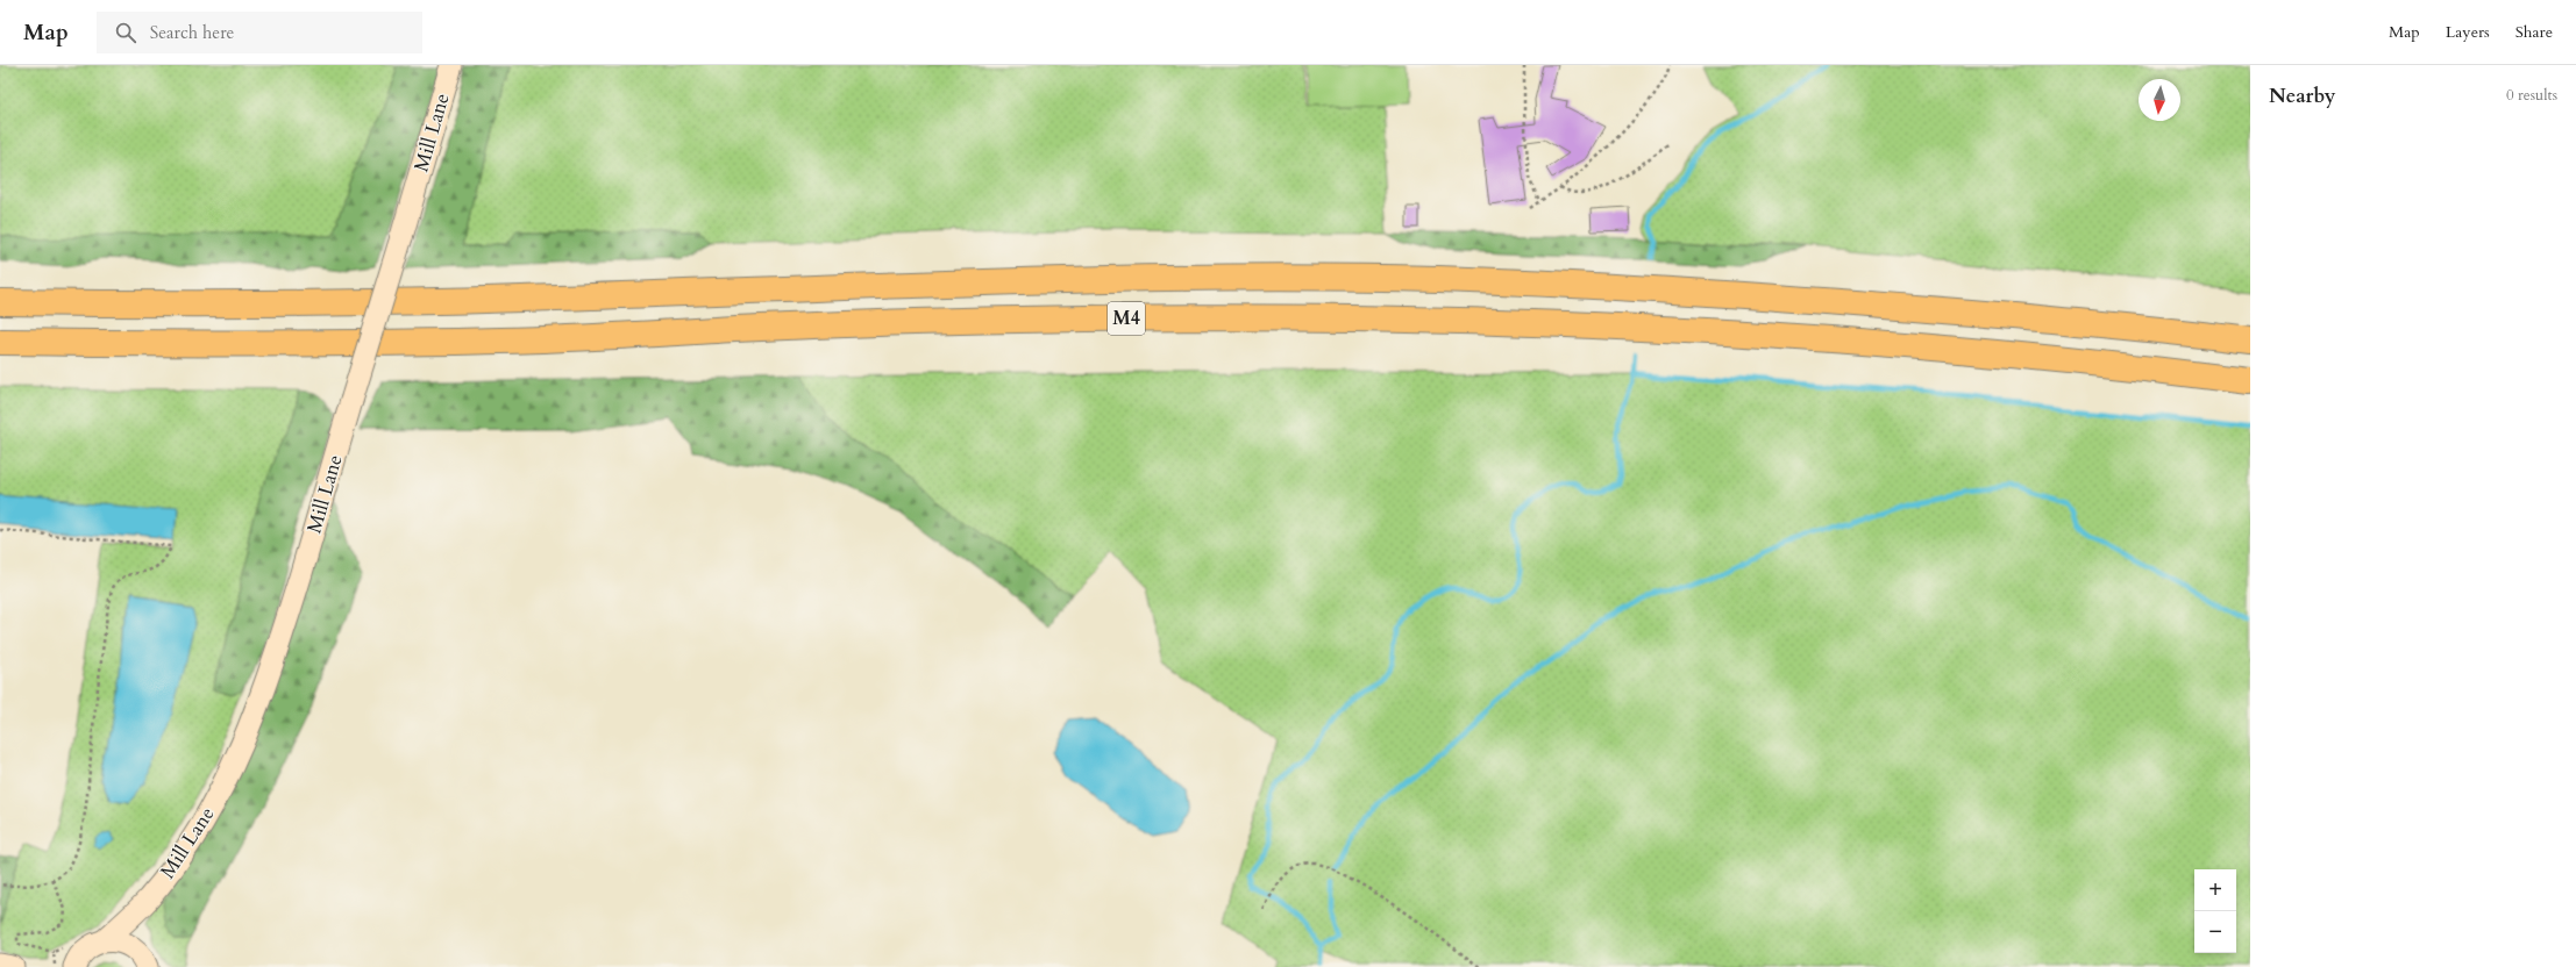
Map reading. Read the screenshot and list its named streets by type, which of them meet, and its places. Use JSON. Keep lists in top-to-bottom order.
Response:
{
  "streets": {
    "highway": ["M4"],
    "street": ["Mill Lane"]
  },
  "north": "bottom",
  "page": {
    "header": "Map",
    "search": "Search here",
    "nav": ["Map", "Layers", "Share"],
    "heading": ["Nearby", "0 results"],
    "map_buttons": ["+", "−"]
  }
}
